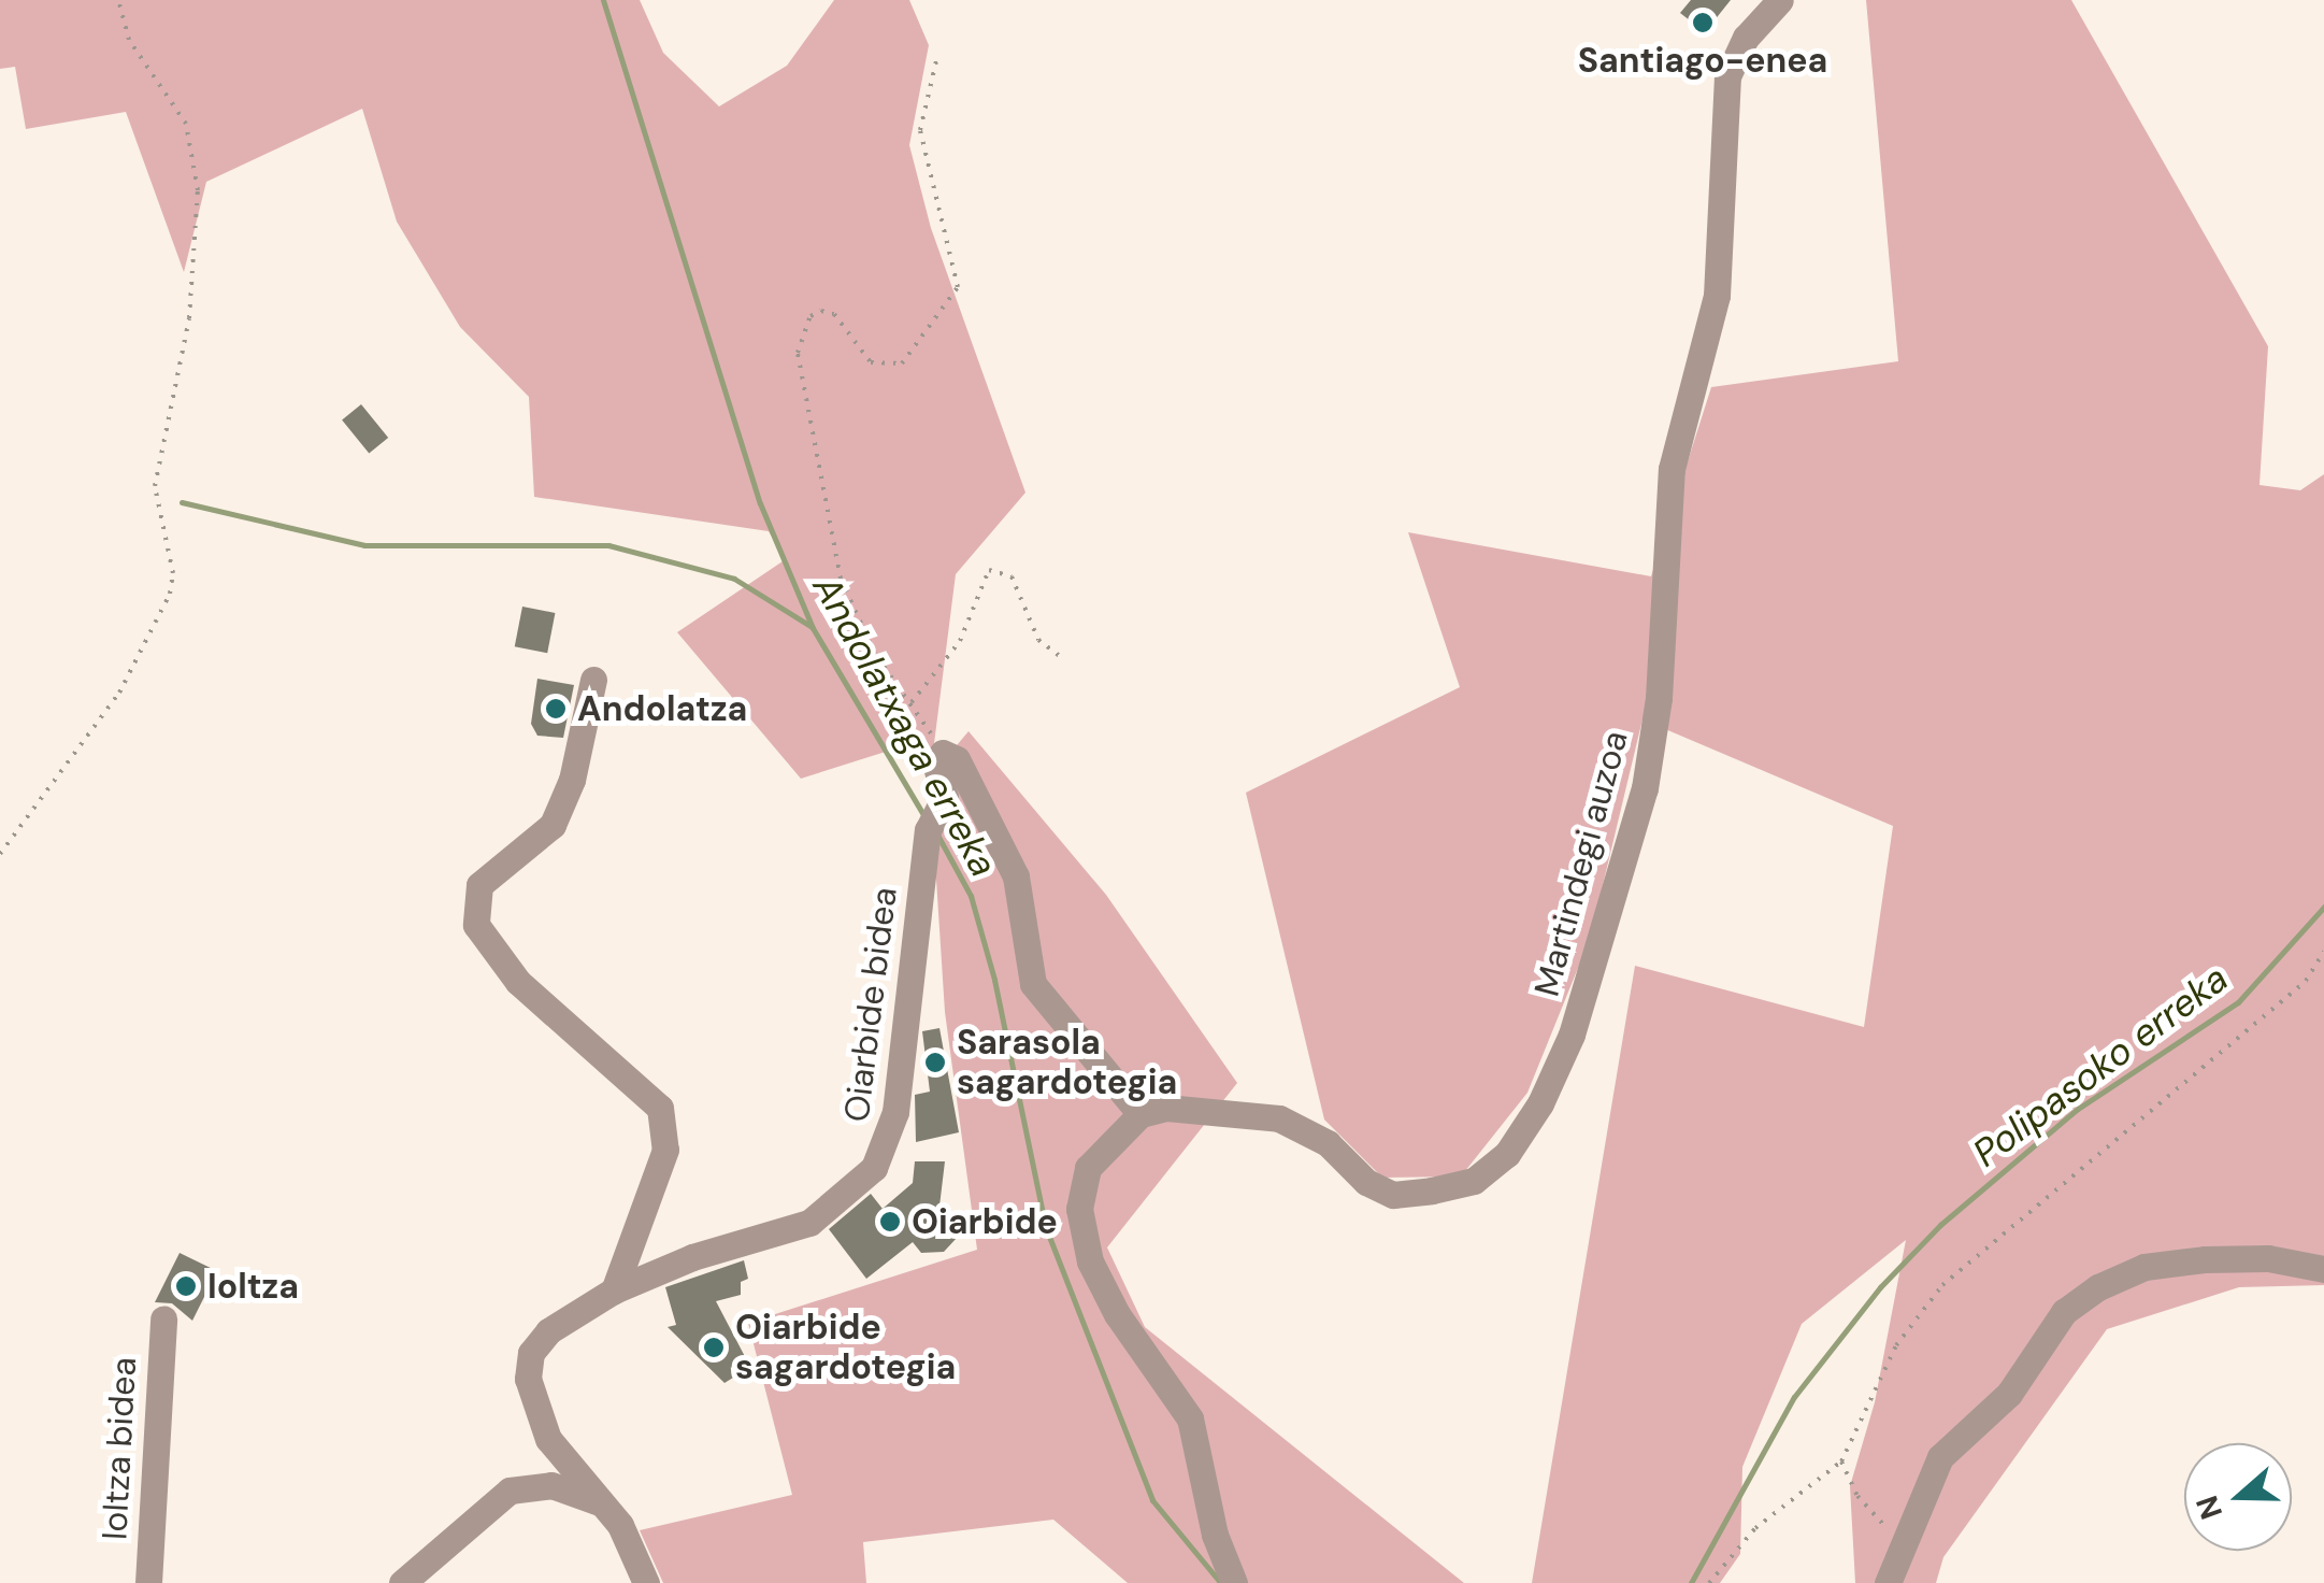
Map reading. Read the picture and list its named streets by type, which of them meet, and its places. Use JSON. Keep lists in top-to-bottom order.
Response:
{
  "streets": {
    "street": ["Martindegi auzoa", "Oiarbide bidea", "Ioltza bidea"]
  },
  "water": ["Andolatxaga erreka", "Polipasoko erreka"],
  "places": [
    "Santiago-enea",
    "Andolatza",
    "Sarasola sagardotegia",
    "Oiarbide",
    "Ioltza",
    "Oiarbide sagardotegia"
  ],
  "north": "left"
}
